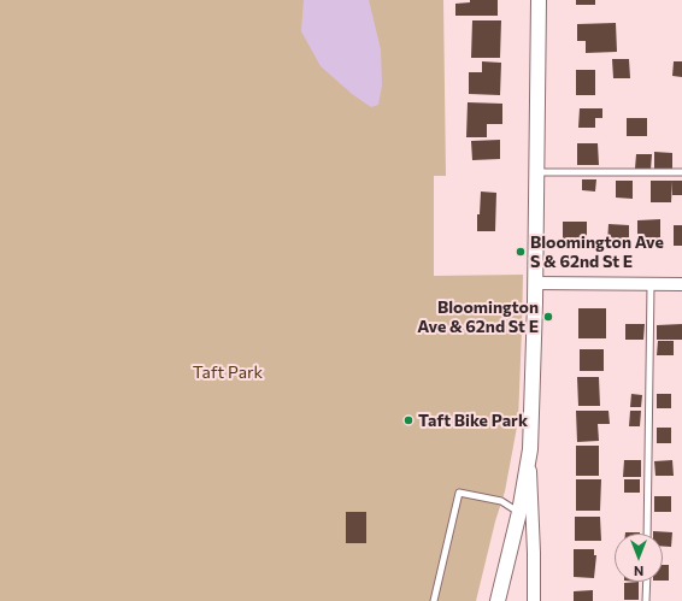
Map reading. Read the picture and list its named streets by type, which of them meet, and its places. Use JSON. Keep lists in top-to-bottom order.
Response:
{
  "parks": ["Taft Park"],
  "places": ["Bloomington Ave S & 62nd St E", "Bloomington Ave & 62nd St E", "Taft Bike Park"],
  "north": "bottom"
}
